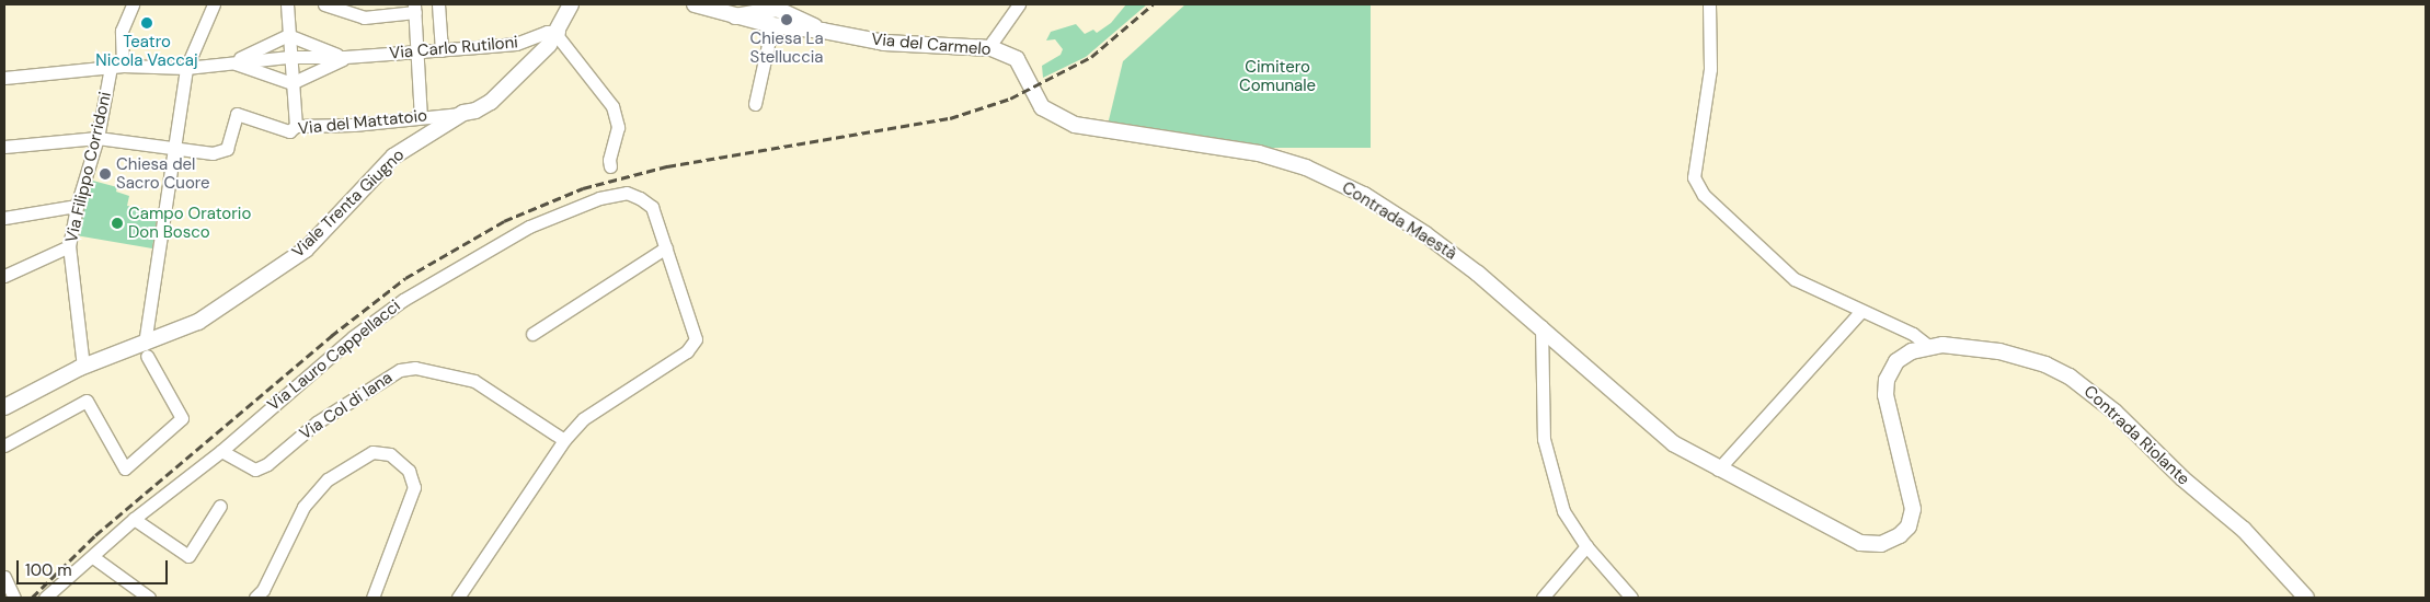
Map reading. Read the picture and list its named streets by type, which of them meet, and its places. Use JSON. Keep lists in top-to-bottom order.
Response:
{
  "streets": {
    "street": [
      "Via del Carmelo",
      "Via Carlo Rutiloni",
      "Via del Mattatoio",
      "Via Filippo Corridoni",
      "Viale Trenta Giugno",
      "Contrada Maestà",
      "Via Lauro Cappellacci",
      "Via Col di lana",
      "Contrada Riolante"
    ]
  },
  "crossings": [
    ["Via del Carmelo", "Contrada Maestà"],
    ["Via Carlo Rutiloni", "Via Filippo Corridoni"],
    ["Via Carlo Rutiloni", "Viale Trenta Giugno"],
    ["Via del Mattatoio", "Viale Trenta Giugno"],
    ["Via Filippo Corridoni", "Viale Trenta Giugno"],
    ["Via Lauro Cappellacci", "Via Col di lana"]
  ],
  "parks": ["Cimitero Comunale"],
  "places": [
    "Chiesa La Stelluccia",
    "Teatro Nicola Vaccaj",
    "Chiesa del Sacro Cuore",
    "Campo Oratorio Don Bosco"
  ],
  "scale_bar": "100 m"
}
